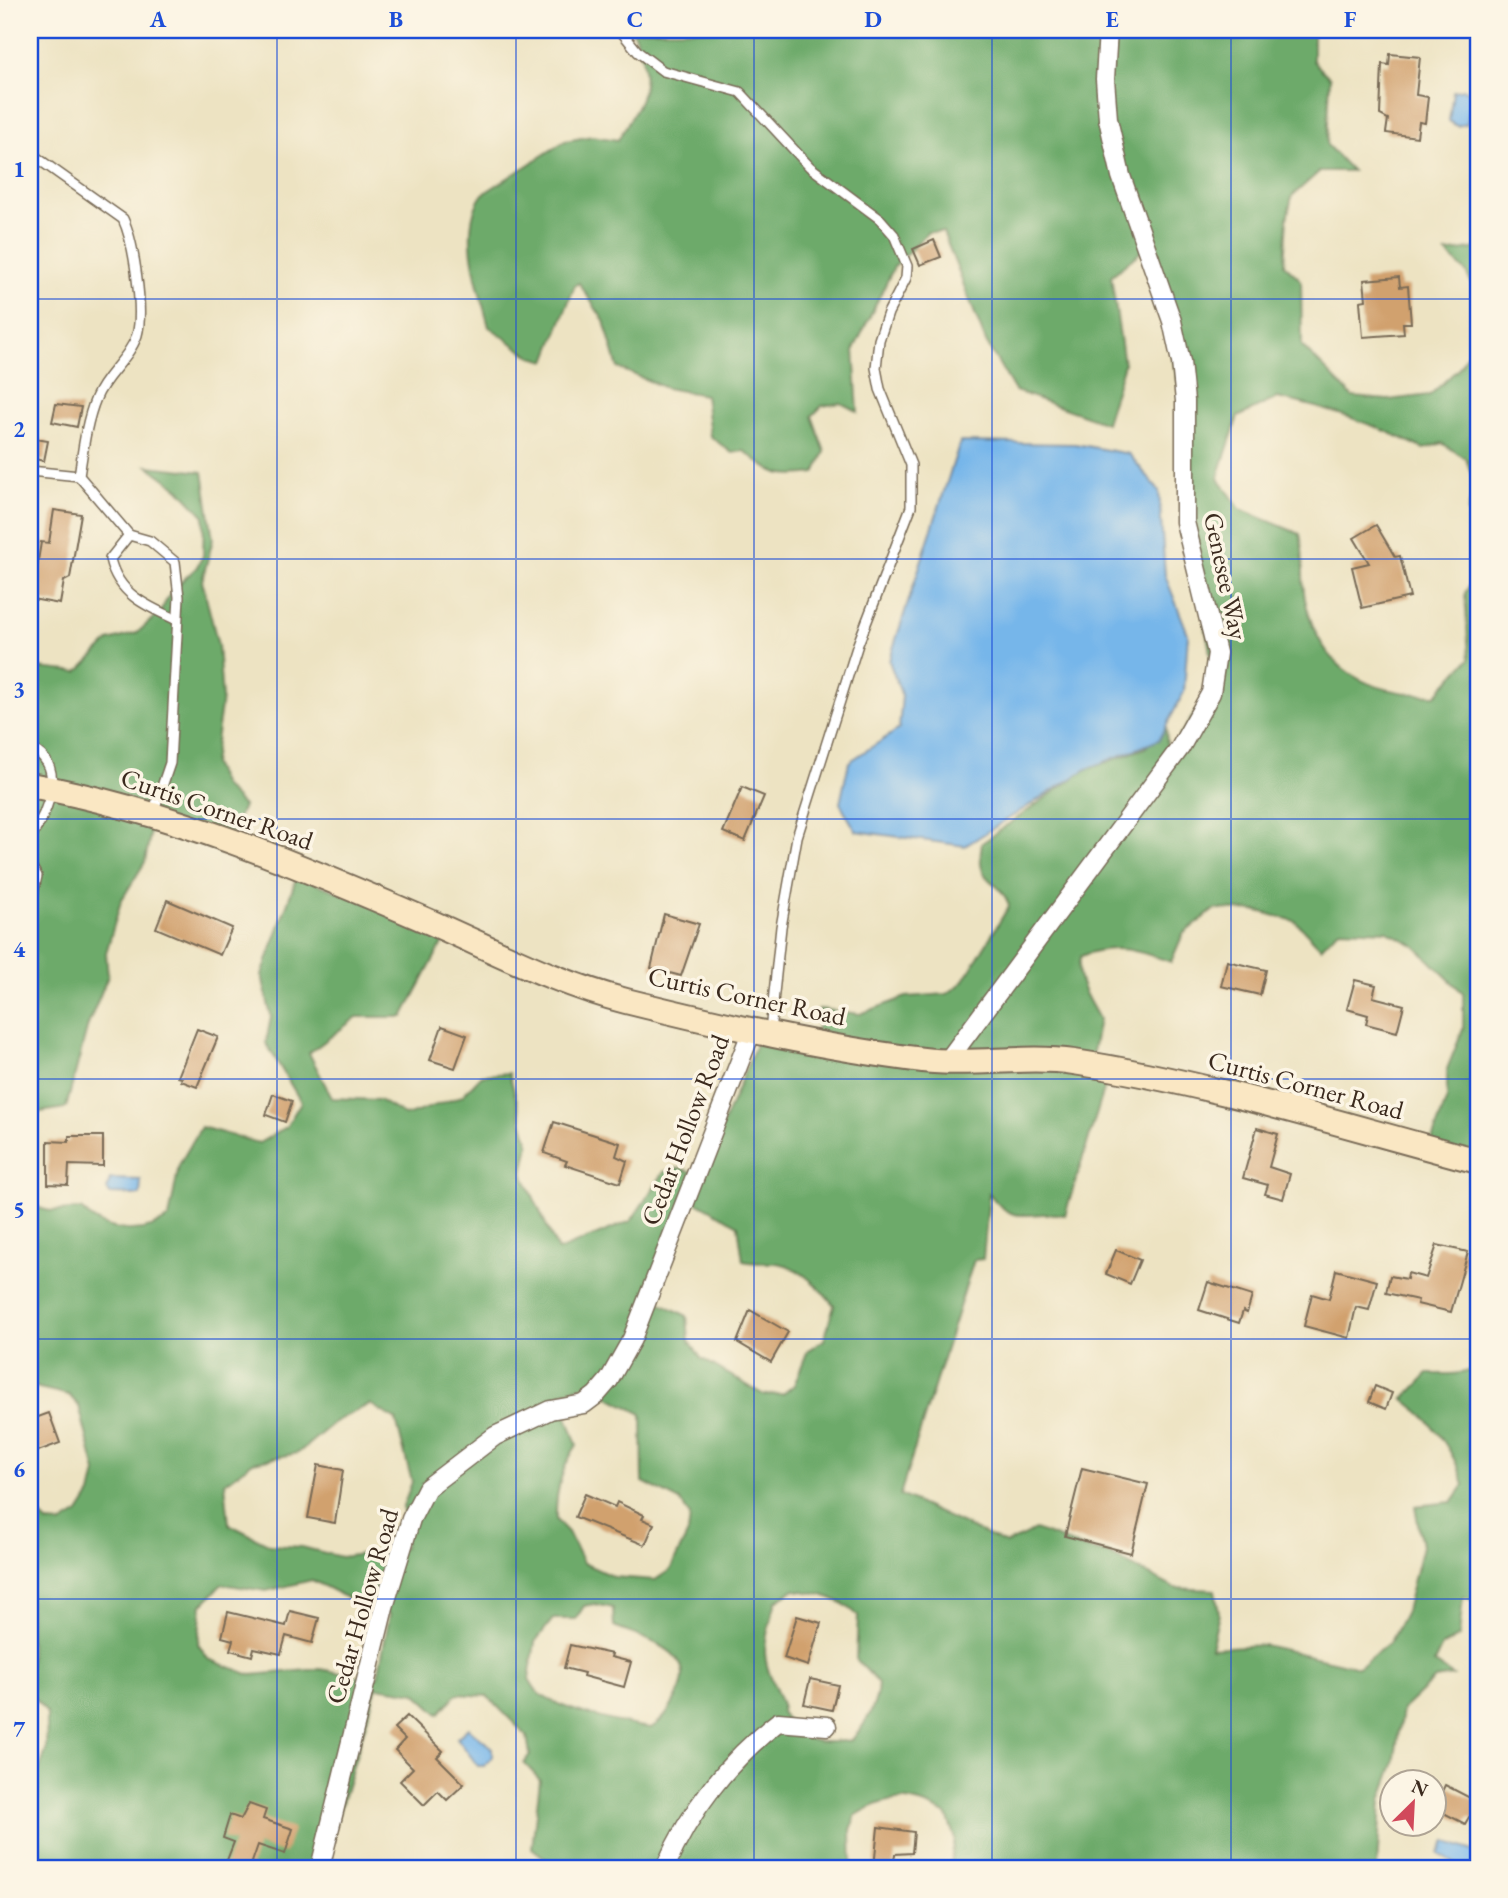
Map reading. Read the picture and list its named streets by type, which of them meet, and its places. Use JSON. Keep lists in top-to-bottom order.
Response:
{
  "streets": {
    "street": ["Genesee Way", "Curtis Corner Road", "Cedar Hollow Road"]
  },
  "crossings": [
    ["Genesee Way", "Curtis Corner Road"],
    ["Curtis Corner Road", "Cedar Hollow Road"]
  ],
  "north": "top right",
  "grid": {
    "columns": [
      "A",
      "B",
      "C",
      "D",
      "E",
      "F"
    ],
    "rows": [
      "1",
      "2",
      "3",
      "4",
      "5",
      "6",
      "7"
    ]
  }
}
